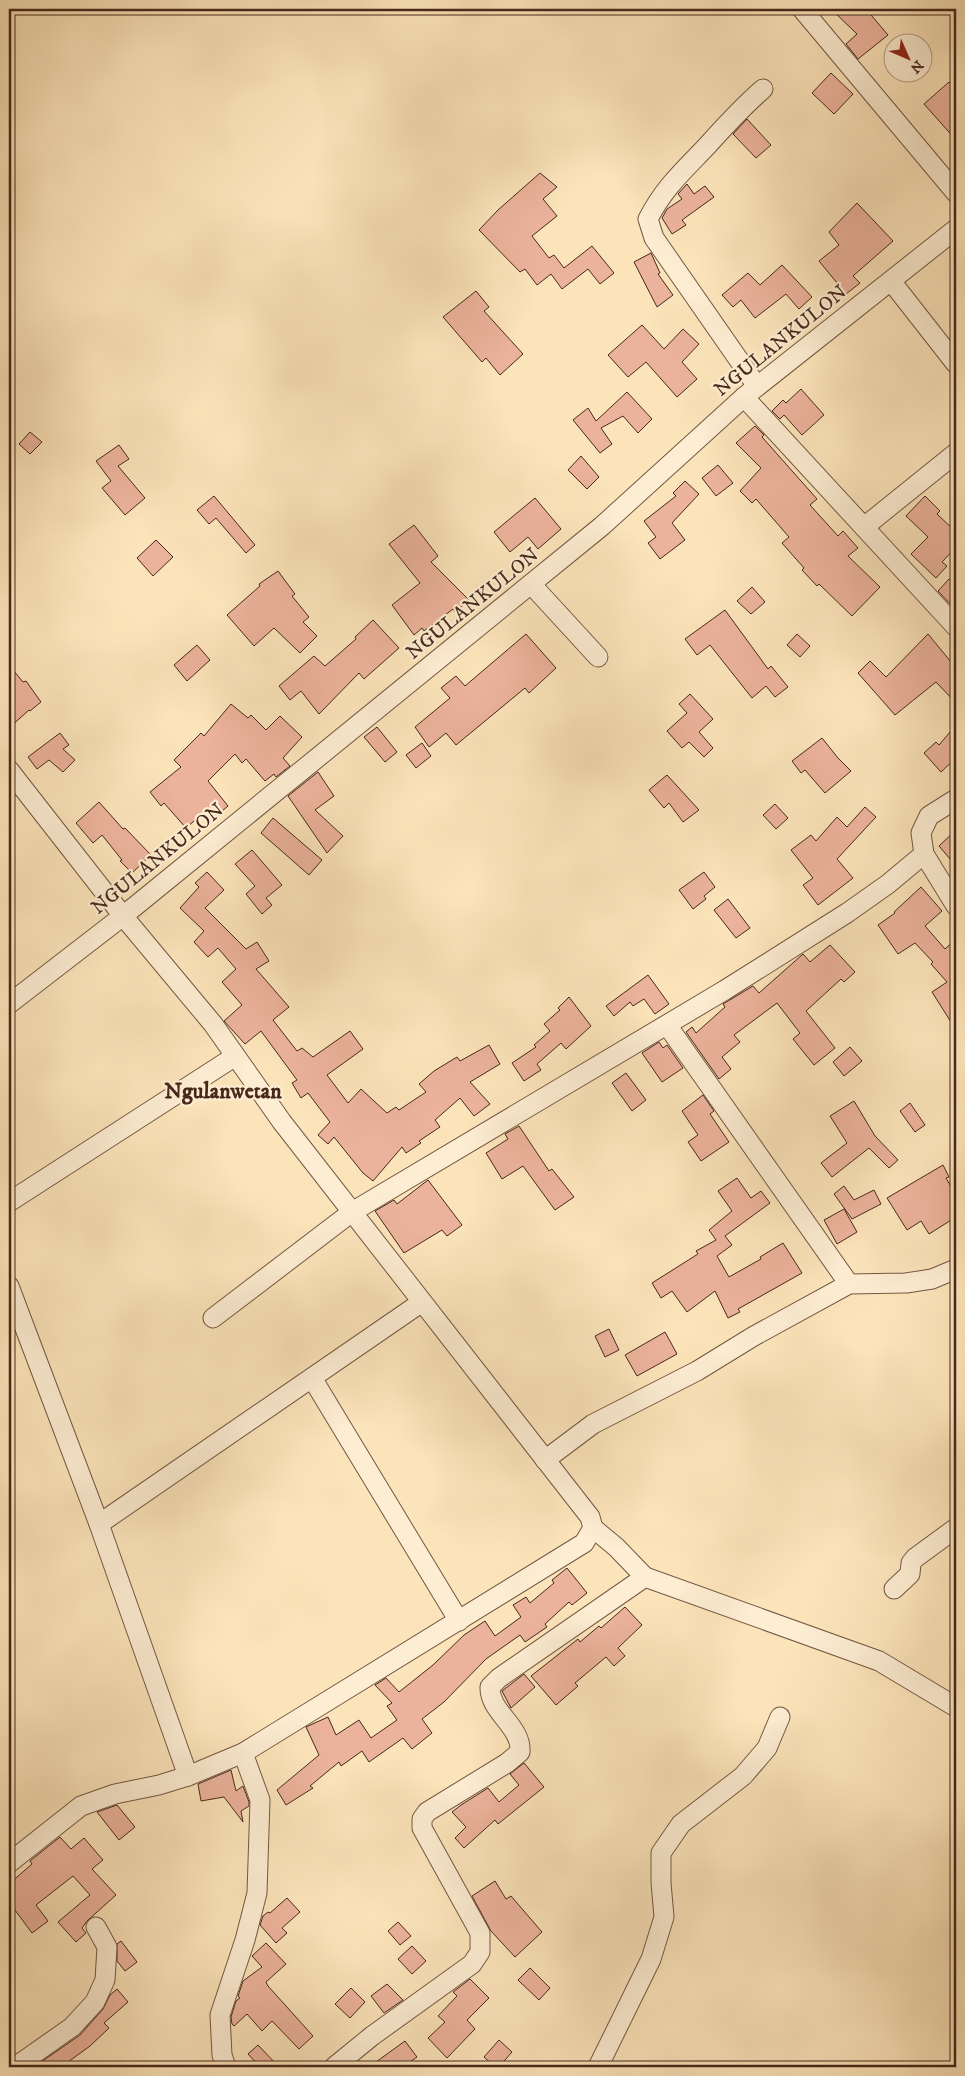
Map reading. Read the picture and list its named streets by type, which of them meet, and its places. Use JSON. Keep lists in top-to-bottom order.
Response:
{
  "streets": {
    "street": ["NGULANKULON"]
  },
  "districts": ["Ngulanwetan"],
  "north": "bottom right"
}
